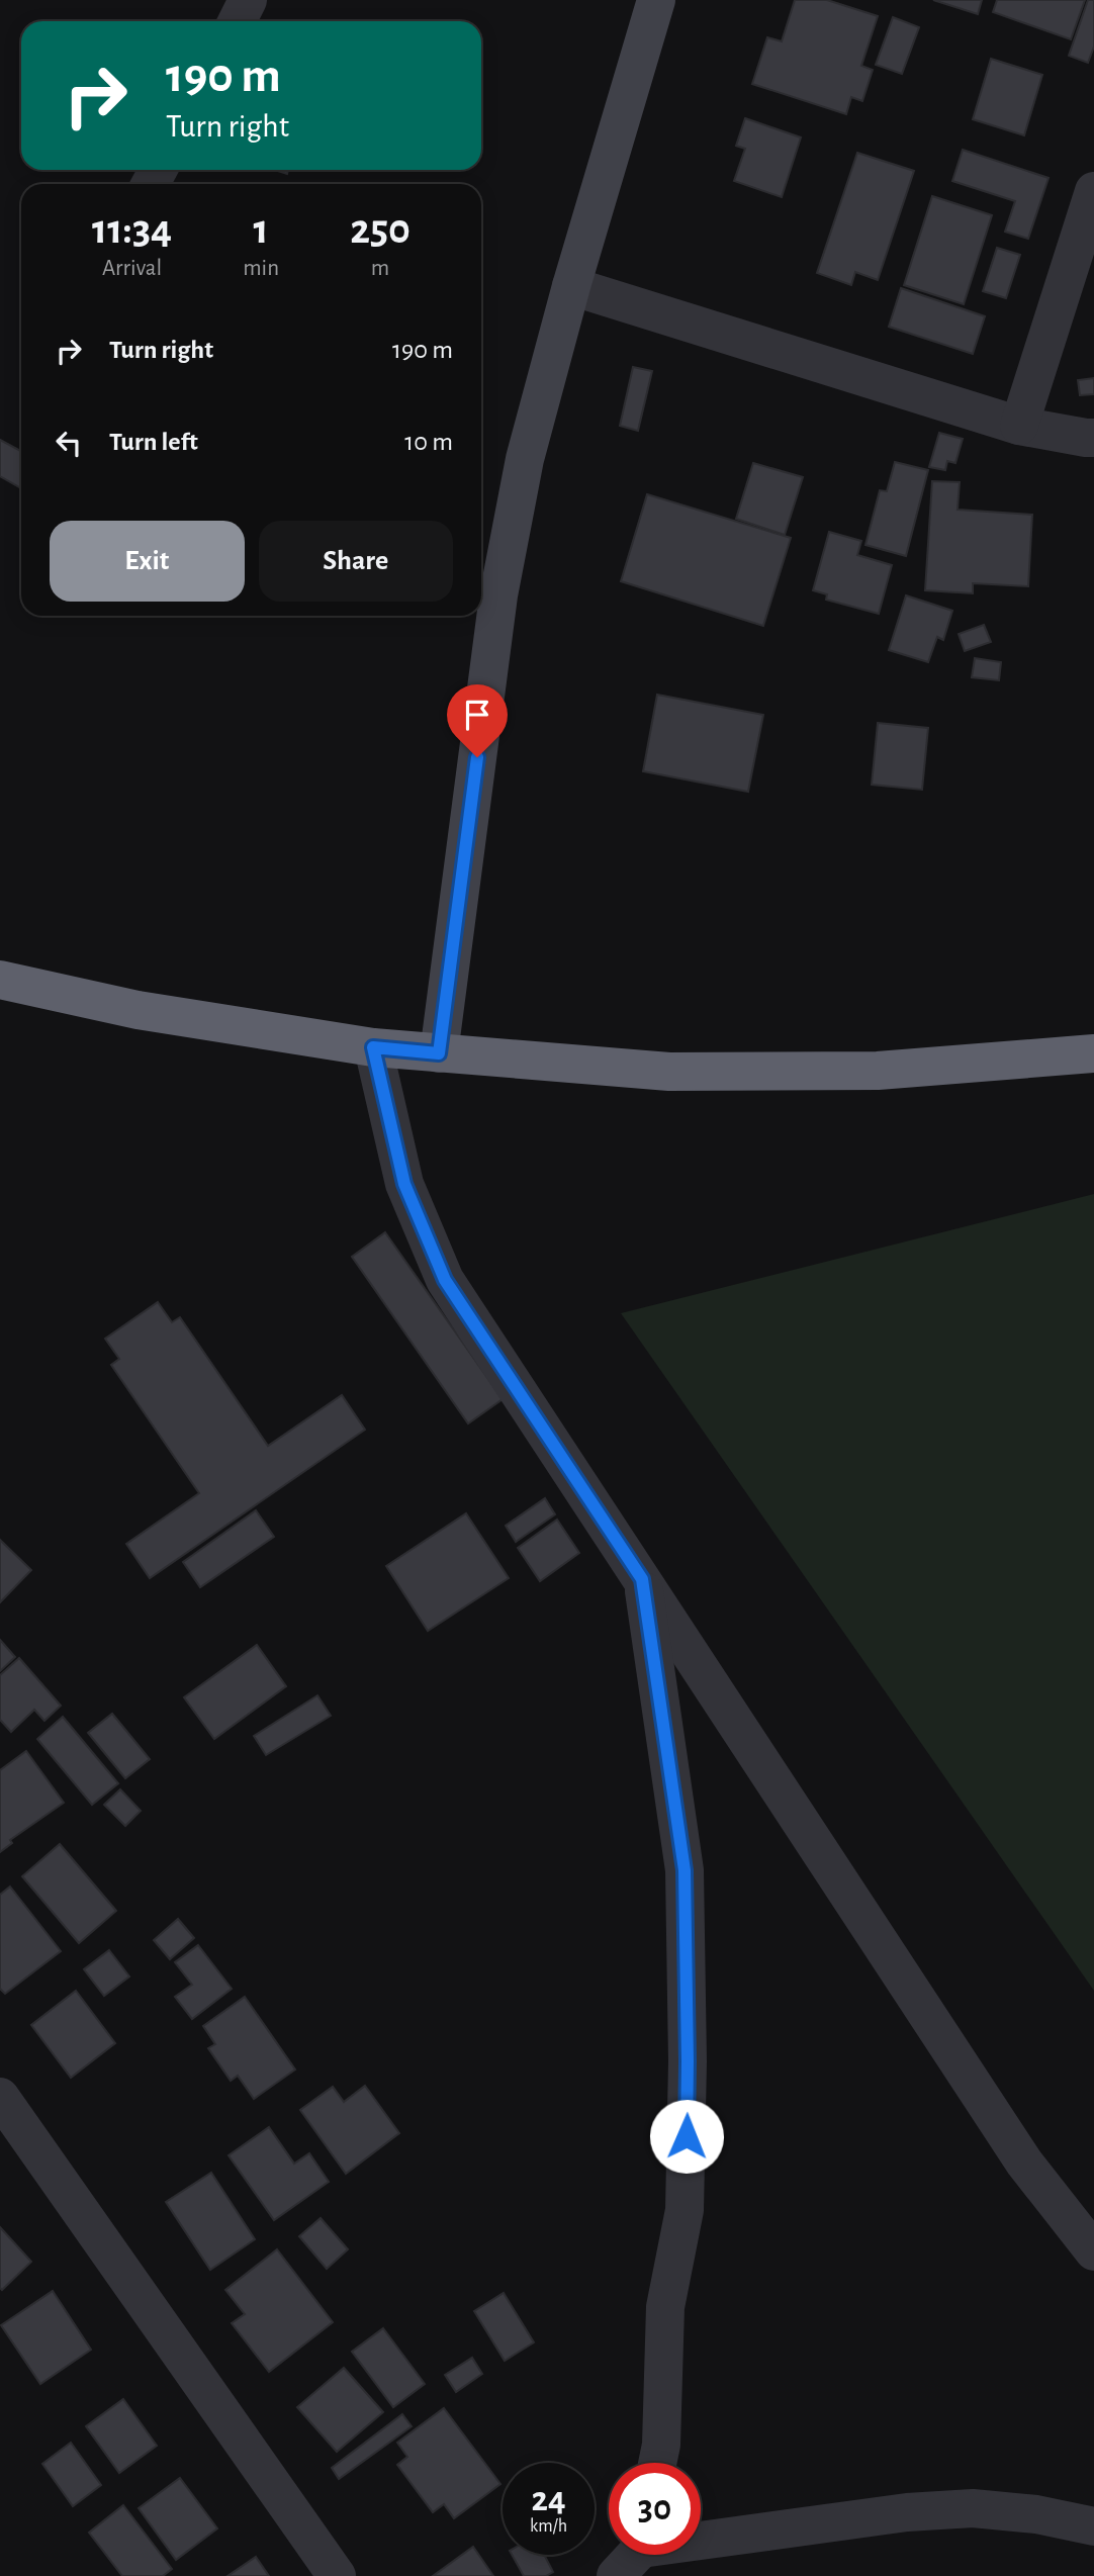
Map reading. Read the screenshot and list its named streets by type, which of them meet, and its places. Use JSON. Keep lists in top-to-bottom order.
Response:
{
  "page": {
    "turn": ["190 m", "Turn right"],
    "eta": [
      "11:34",
      "Arrival",
      "1",
      "min",
      "250",
      "m"
    ],
    "list": [
      {
        "name": "Turn right",
        "value": "190 m"
      },
      {
        "name": "Turn left",
        "value": "10 m"
      }
    ],
    "buttons": ["Exit", "Share"],
    "speed": "24 km/h",
    "limit": "30"
  }
}
